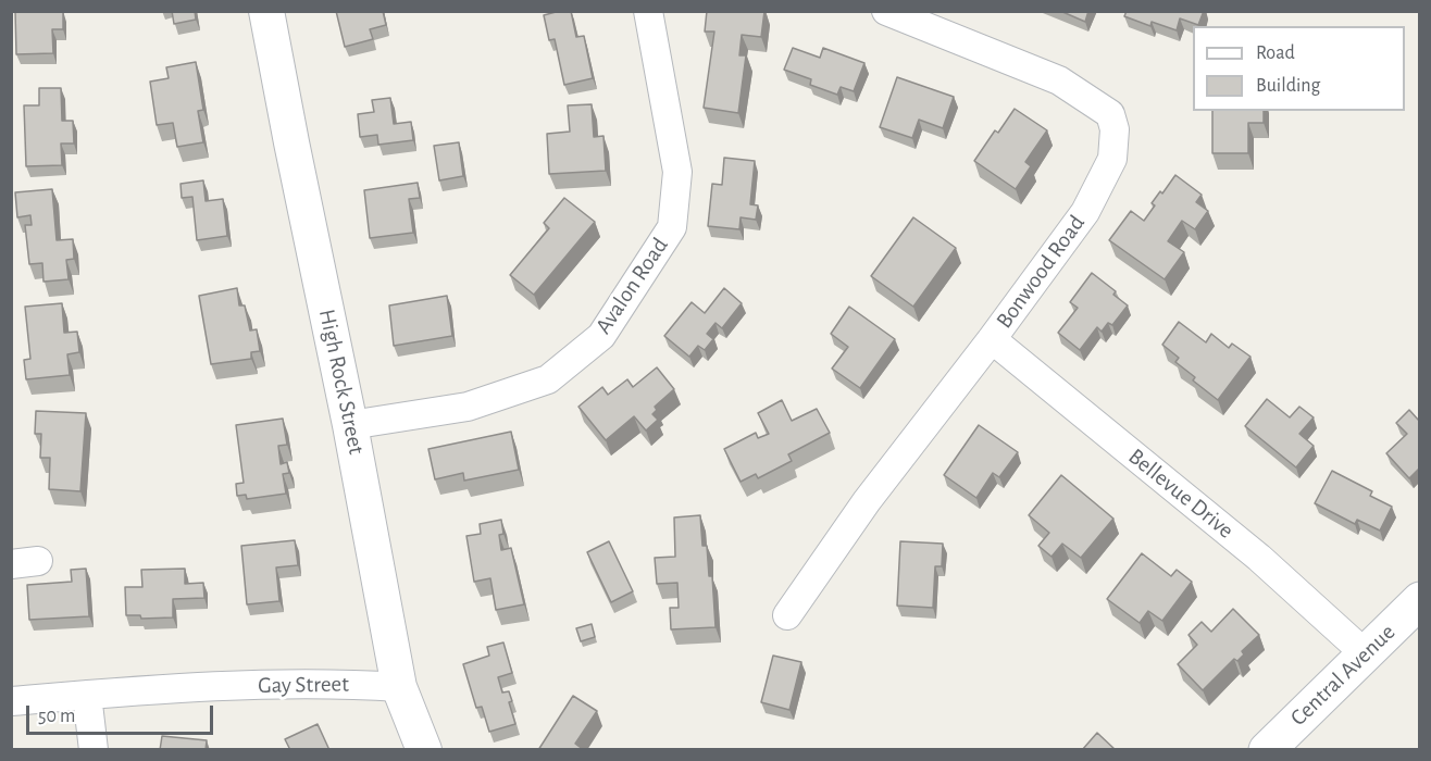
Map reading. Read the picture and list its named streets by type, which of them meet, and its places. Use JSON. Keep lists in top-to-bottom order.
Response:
{
  "streets": {
    "main road": ["Central Avenue"],
    "street": [
      "Bonwood Road",
      "Avalon Road",
      "High Rock Street",
      "Bellevue Drive",
      "Gay Street"
    ]
  },
  "crossings": [
    ["Bonwood Road", "Bellevue Drive"],
    ["Avalon Road", "High Rock Street"],
    ["High Rock Street", "Gay Street"],
    ["Bellevue Drive", "Central Avenue"]
  ],
  "legend": ["Road", "Building"],
  "scale_bar": "50 m"
}
